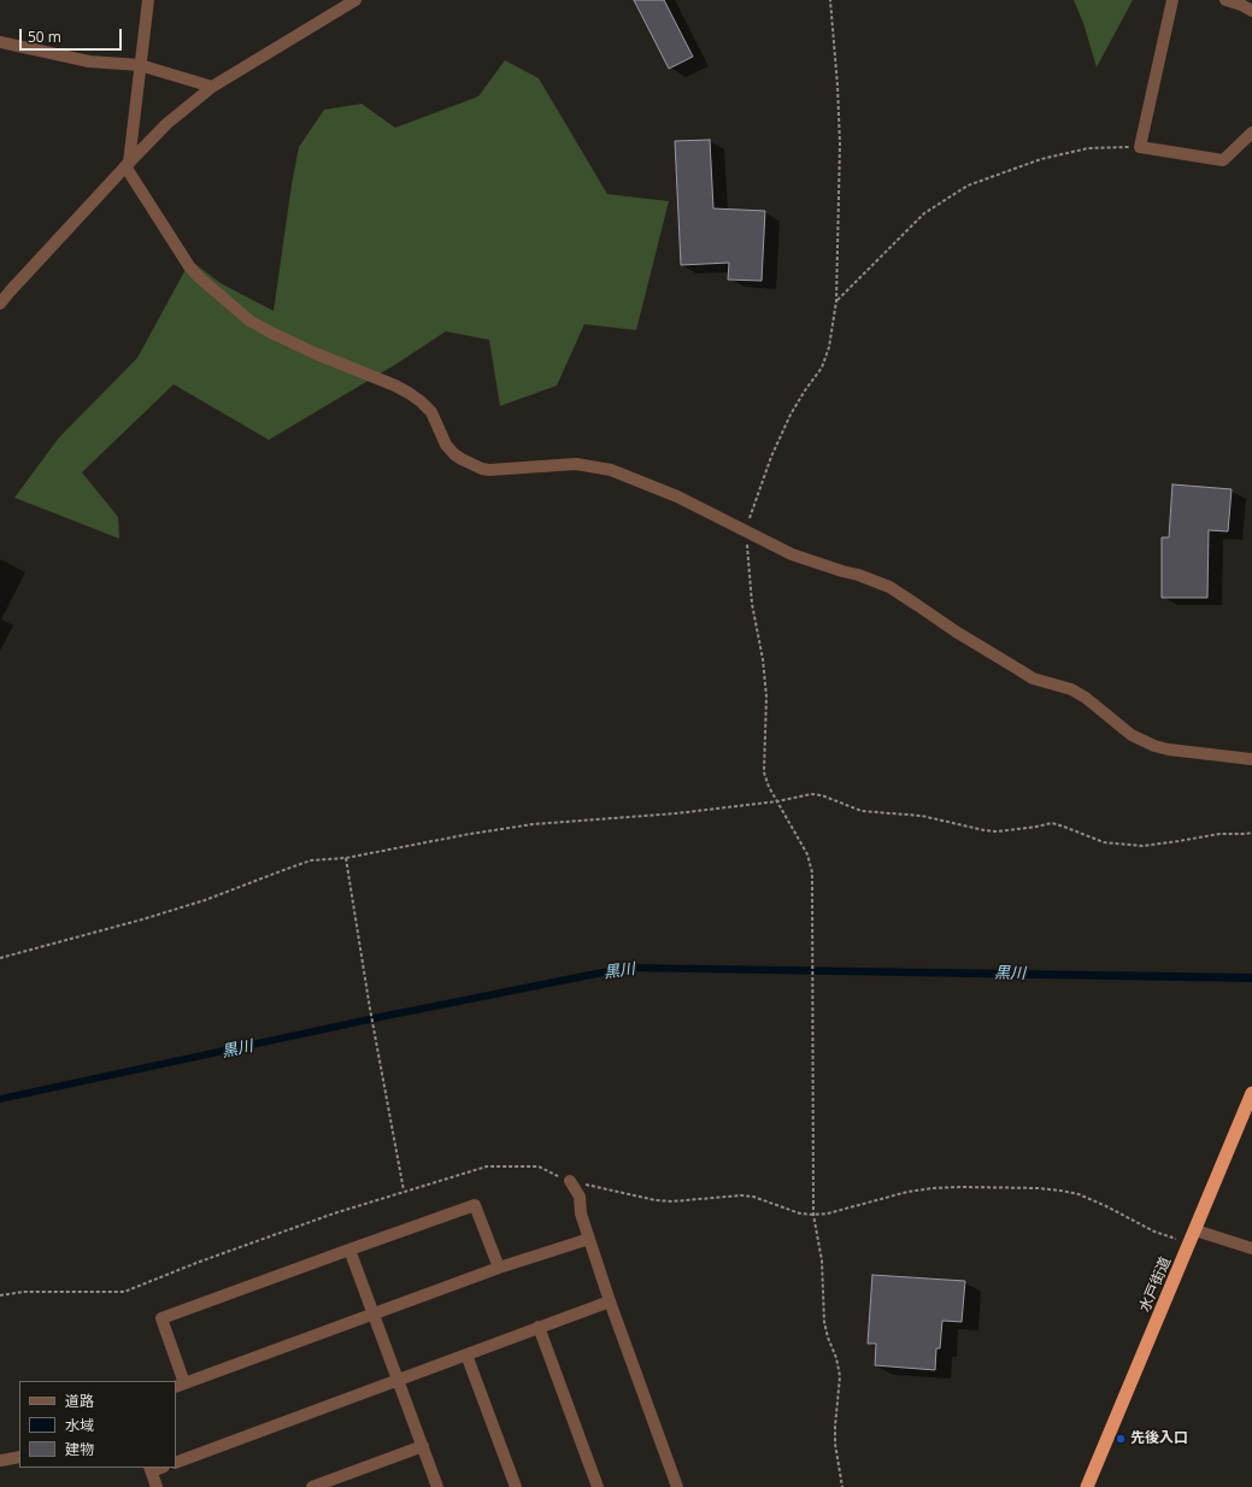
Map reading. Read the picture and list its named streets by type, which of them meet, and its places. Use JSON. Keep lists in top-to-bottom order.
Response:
{
  "streets": {
    "highway": ["水戸街道"]
  },
  "water": ["黒川"],
  "places": ["先後入口"],
  "legend": ["道路", "水域", "建物"],
  "scale_bar": "50 m"
}
